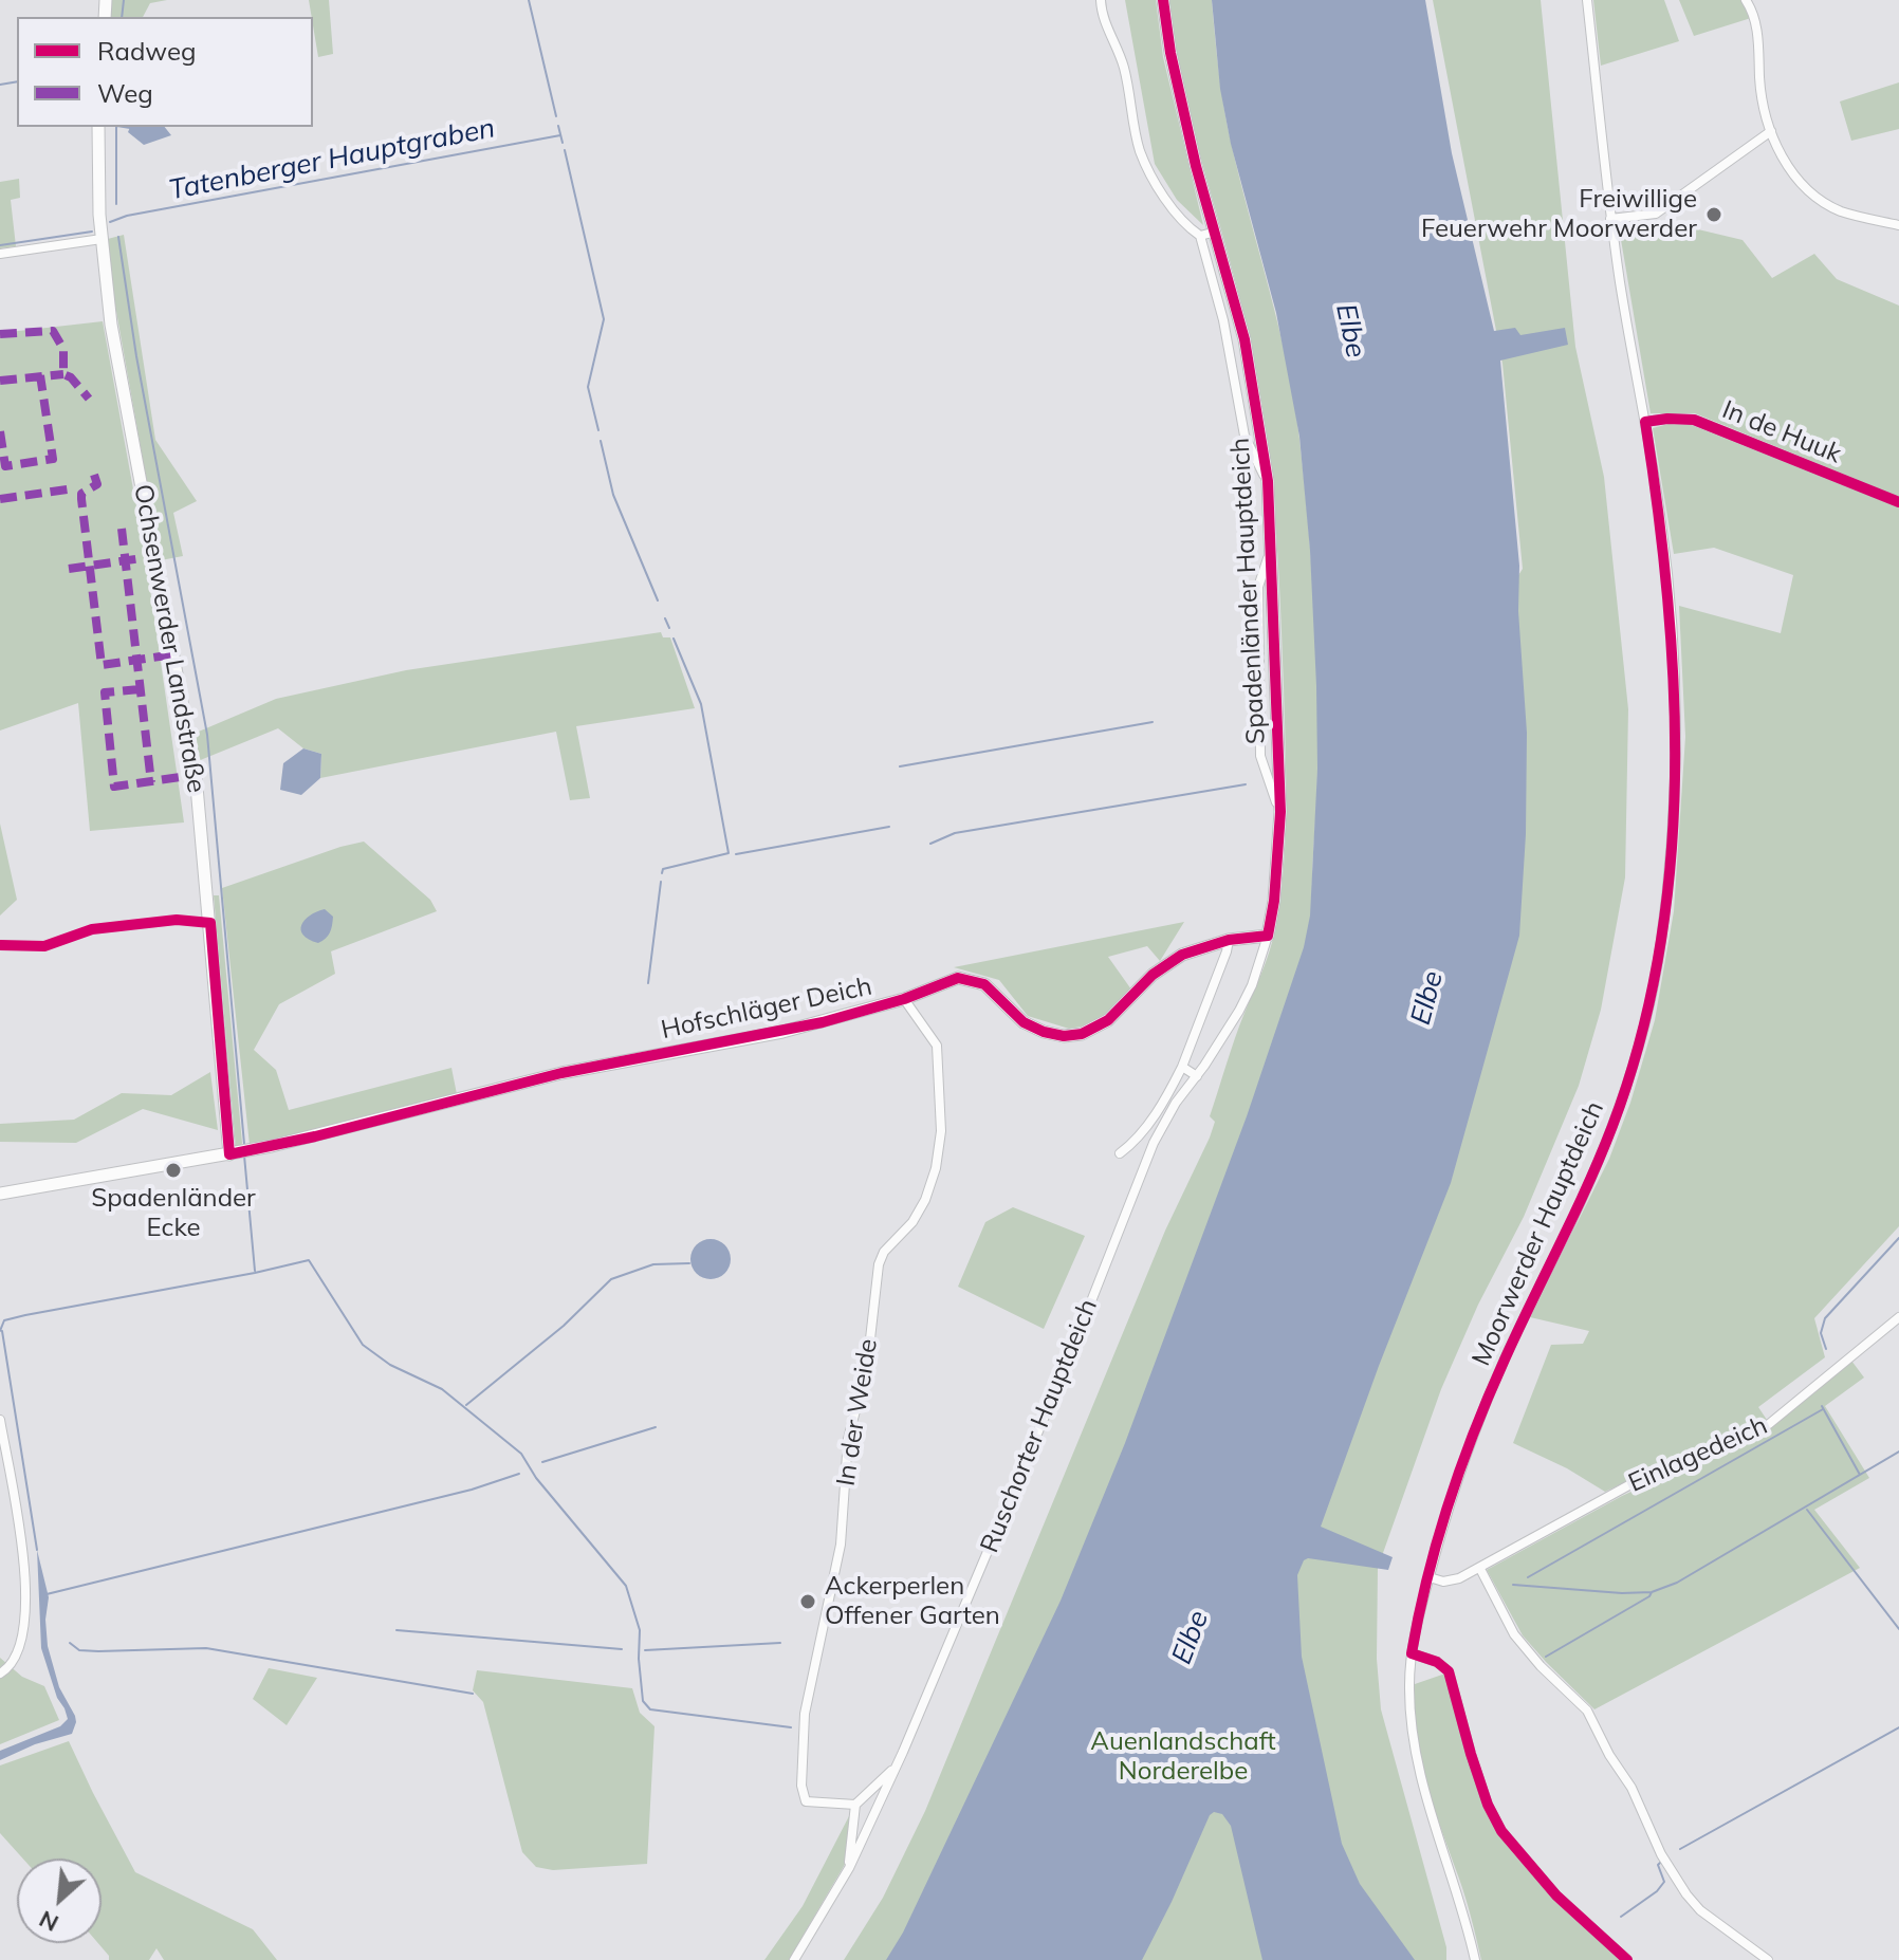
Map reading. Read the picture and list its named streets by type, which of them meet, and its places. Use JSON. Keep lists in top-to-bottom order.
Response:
{
  "streets": {
    "street": [
      "In de Huuk",
      "Spadenländer Hauptdeich",
      "Ochsenwerder Landstraße",
      "Hofschläger Deich",
      "Moorwerder Hauptdeich",
      "In der Weide",
      "Ruschorter Hauptdeich",
      "Einlagedeich"
    ]
  },
  "crossings": [
    ["In de Huuk", "Moorwerder Hauptdeich"],
    ["Spadenländer Hauptdeich", "Hofschläger Deich"],
    ["Spadenländer Hauptdeich", "Ruschorter Hauptdeich"],
    ["Ochsenwerder Landstraße", "Hofschläger Deich"],
    ["Hofschläger Deich", "In der Weide"],
    ["Hofschläger Deich", "Ruschorter Hauptdeich"],
    ["Moorwerder Hauptdeich", "Einlagedeich"]
  ],
  "water": ["Tatenberger Hauptgraben", "Elbe"],
  "parks": ["Auenlandschaft Norderelbe"],
  "places": ["Freiwillige Feuerwehr Moorwerder", "Spadenländer Ecke", "Ackerperlen Offener Garten"],
  "legend": ["Radweg", "Weg"],
  "north": "bottom left"
}
